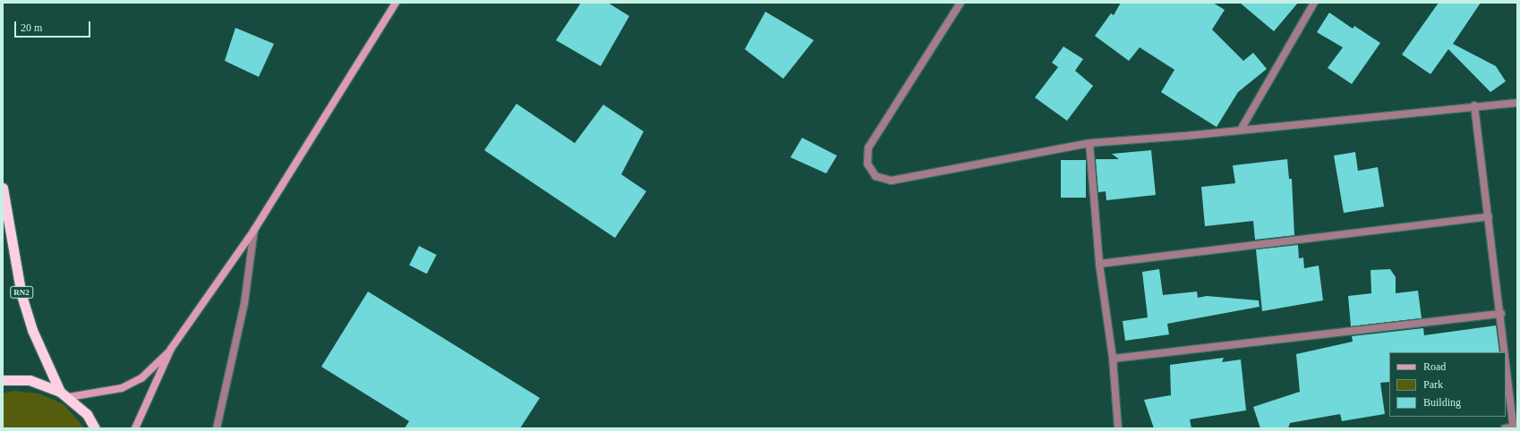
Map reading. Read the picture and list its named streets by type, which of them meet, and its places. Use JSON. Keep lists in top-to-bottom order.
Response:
{
  "streets": {
    "highway": ["RN2"]
  },
  "legend": ["Road", "Park", "Building"],
  "scale_bar": "20 m"
}
